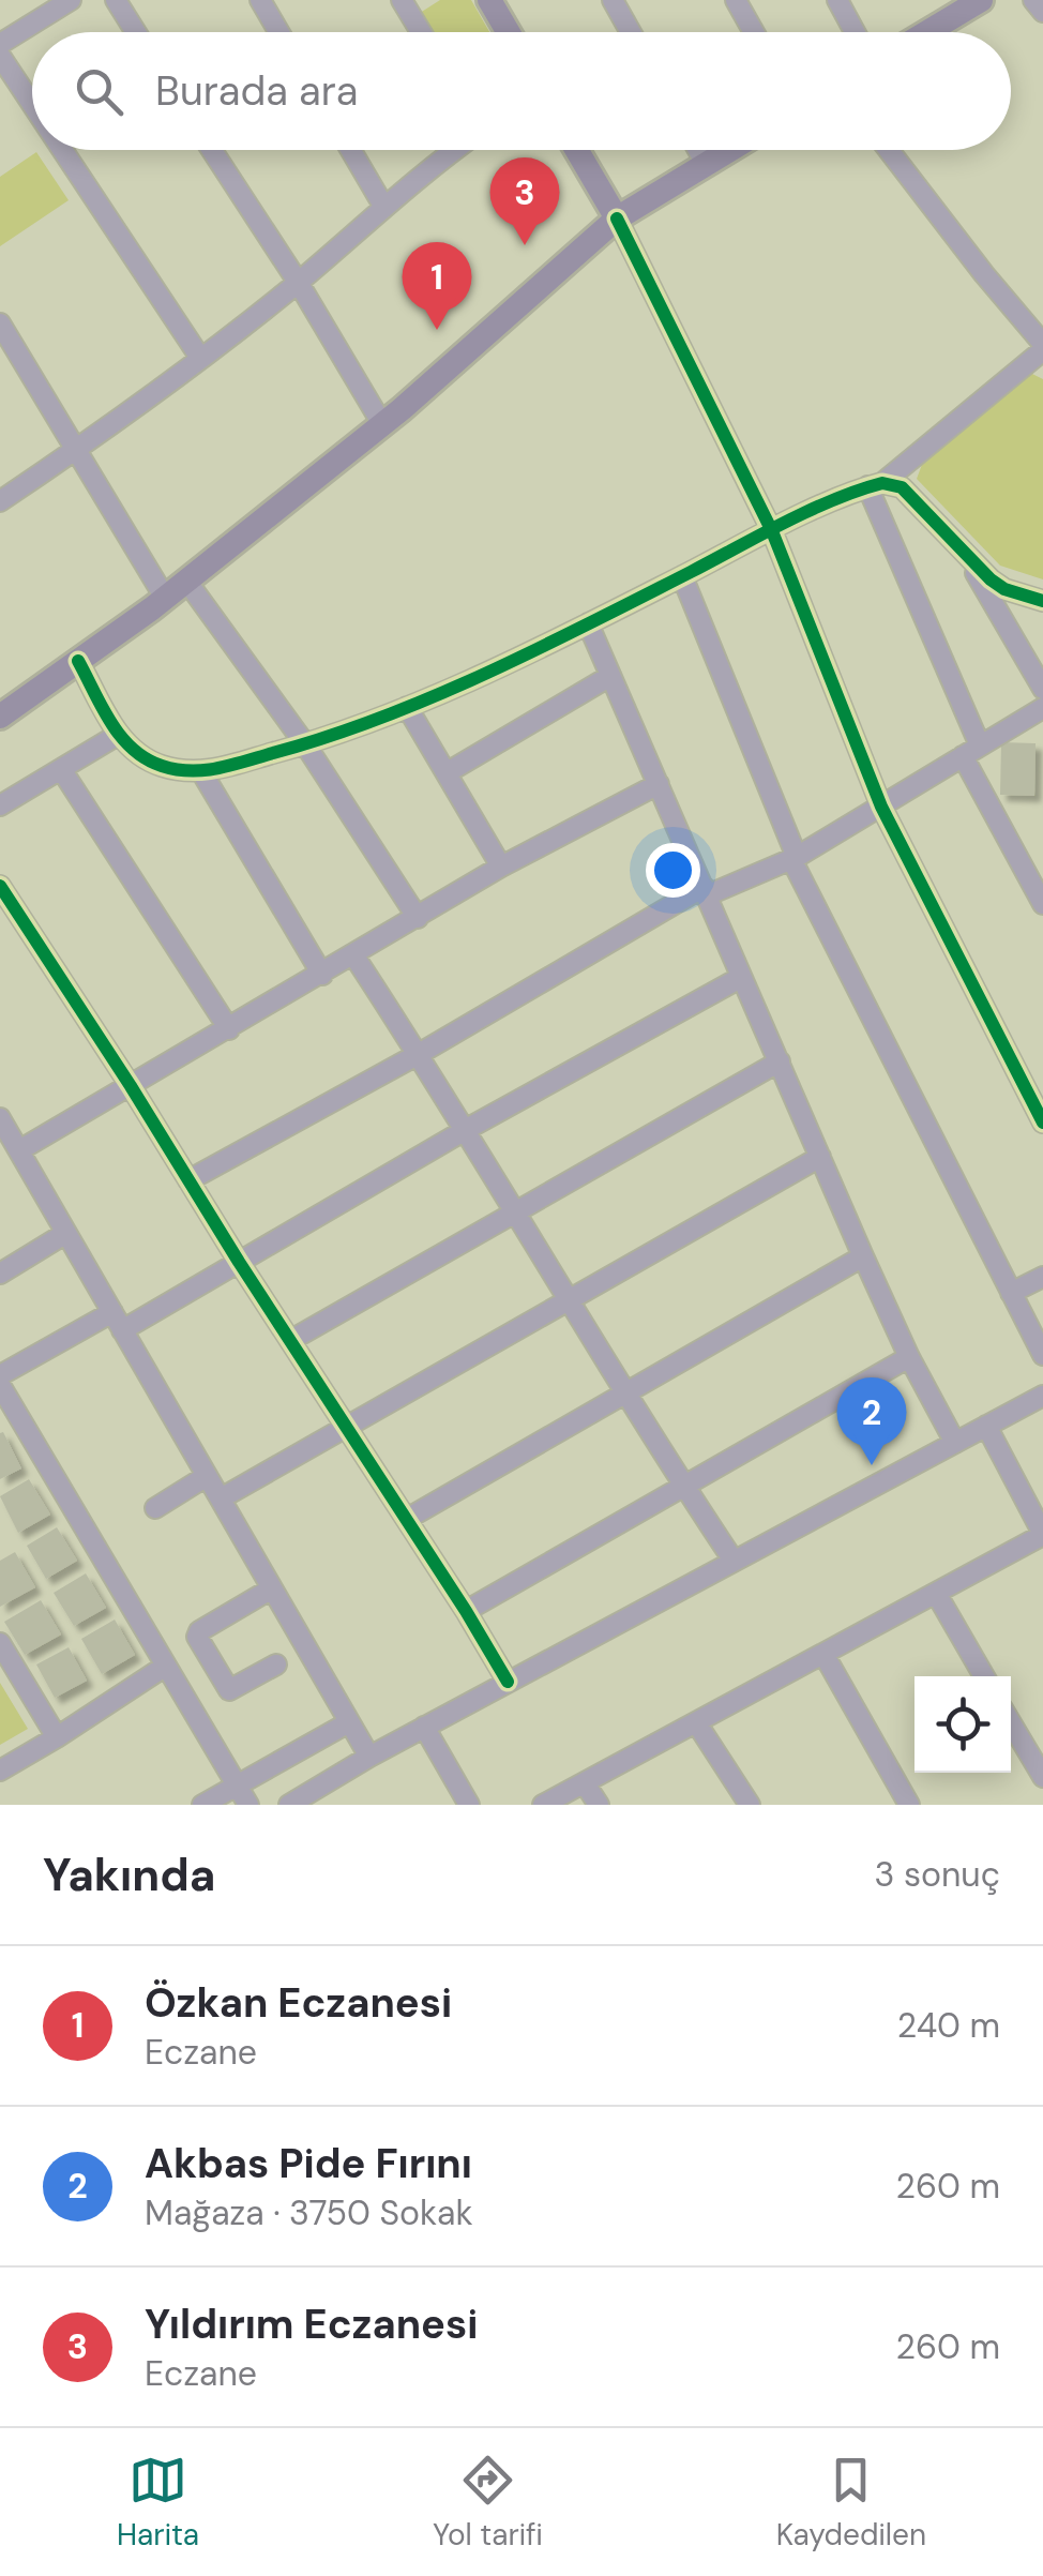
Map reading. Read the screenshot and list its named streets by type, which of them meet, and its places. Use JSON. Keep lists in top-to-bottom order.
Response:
{
  "page": {
    "search": "Burada ara",
    "pins": ["3", "1", "2"],
    "heading": ["Yakında", "3 sonuç"],
    "list": [
      {
        "mark": "1",
        "name": "Özkan Eczanesi",
        "note": "Eczane",
        "value": "240 m"
      },
      {
        "mark": "2",
        "name": "Akbas Pide Fırını",
        "note": "Mağaza · 3750 Sokak",
        "value": "260 m"
      },
      {
        "mark": "3",
        "name": "Yıldırım Eczanesi",
        "note": "Eczane",
        "value": "260 m"
      }
    ],
    "nav": ["Harita", "Yol tarifi", "Kaydedilen"]
  }
}
